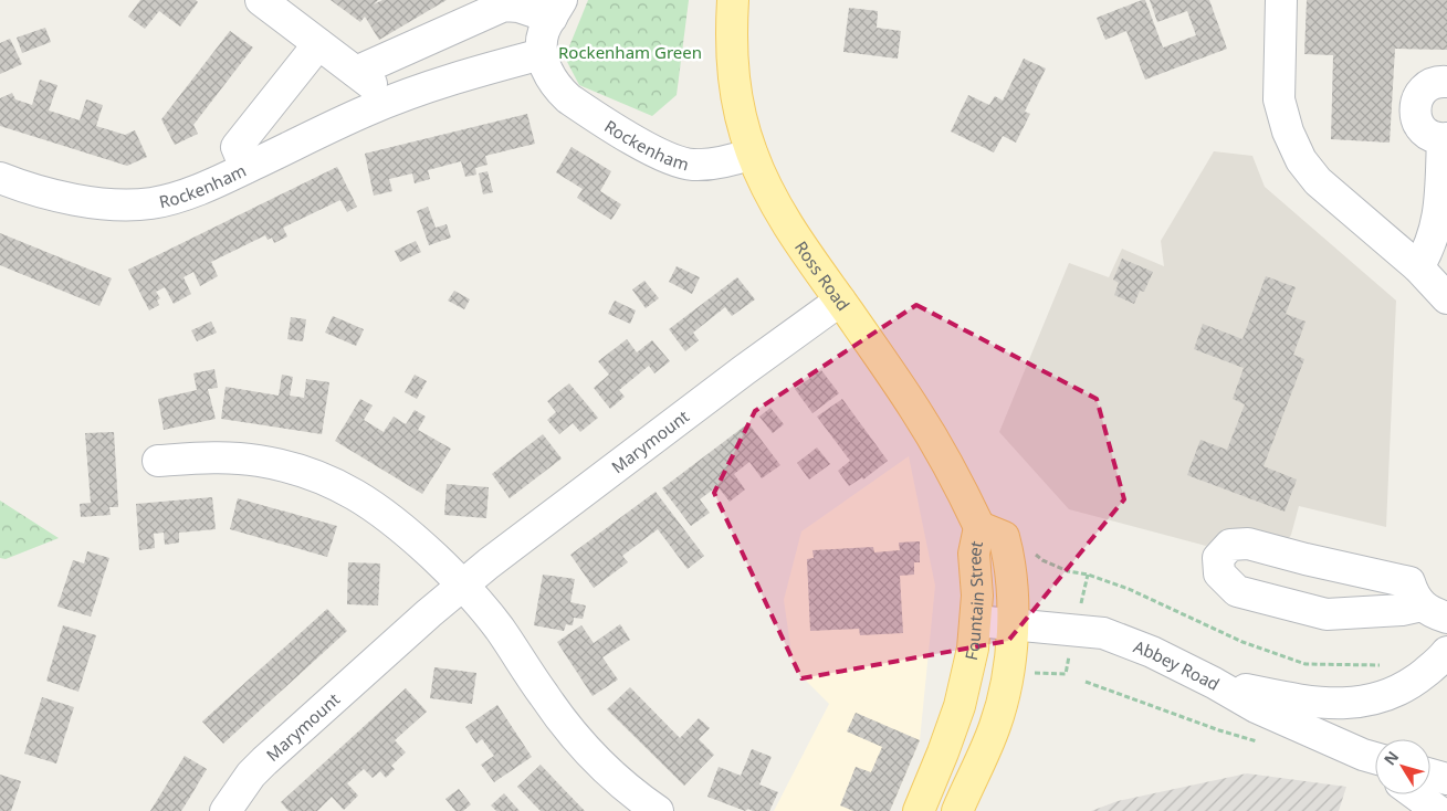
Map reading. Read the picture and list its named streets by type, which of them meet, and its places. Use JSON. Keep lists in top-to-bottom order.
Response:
{
  "streets": {
    "main road": ["Ross Road", "Fountain Street"],
    "street": ["Rockenham", "Marymount", "Abbey Road"]
  },
  "crossings": [
    ["Rockenham", "Ross Road"],
    ["Ross Road", "Marymount"],
    ["Ross Road", "Fountain Street"],
    ["Fountain Street", "Abbey Road"]
  ],
  "parks": ["Rockenham Green"],
  "north": "top left"
}
